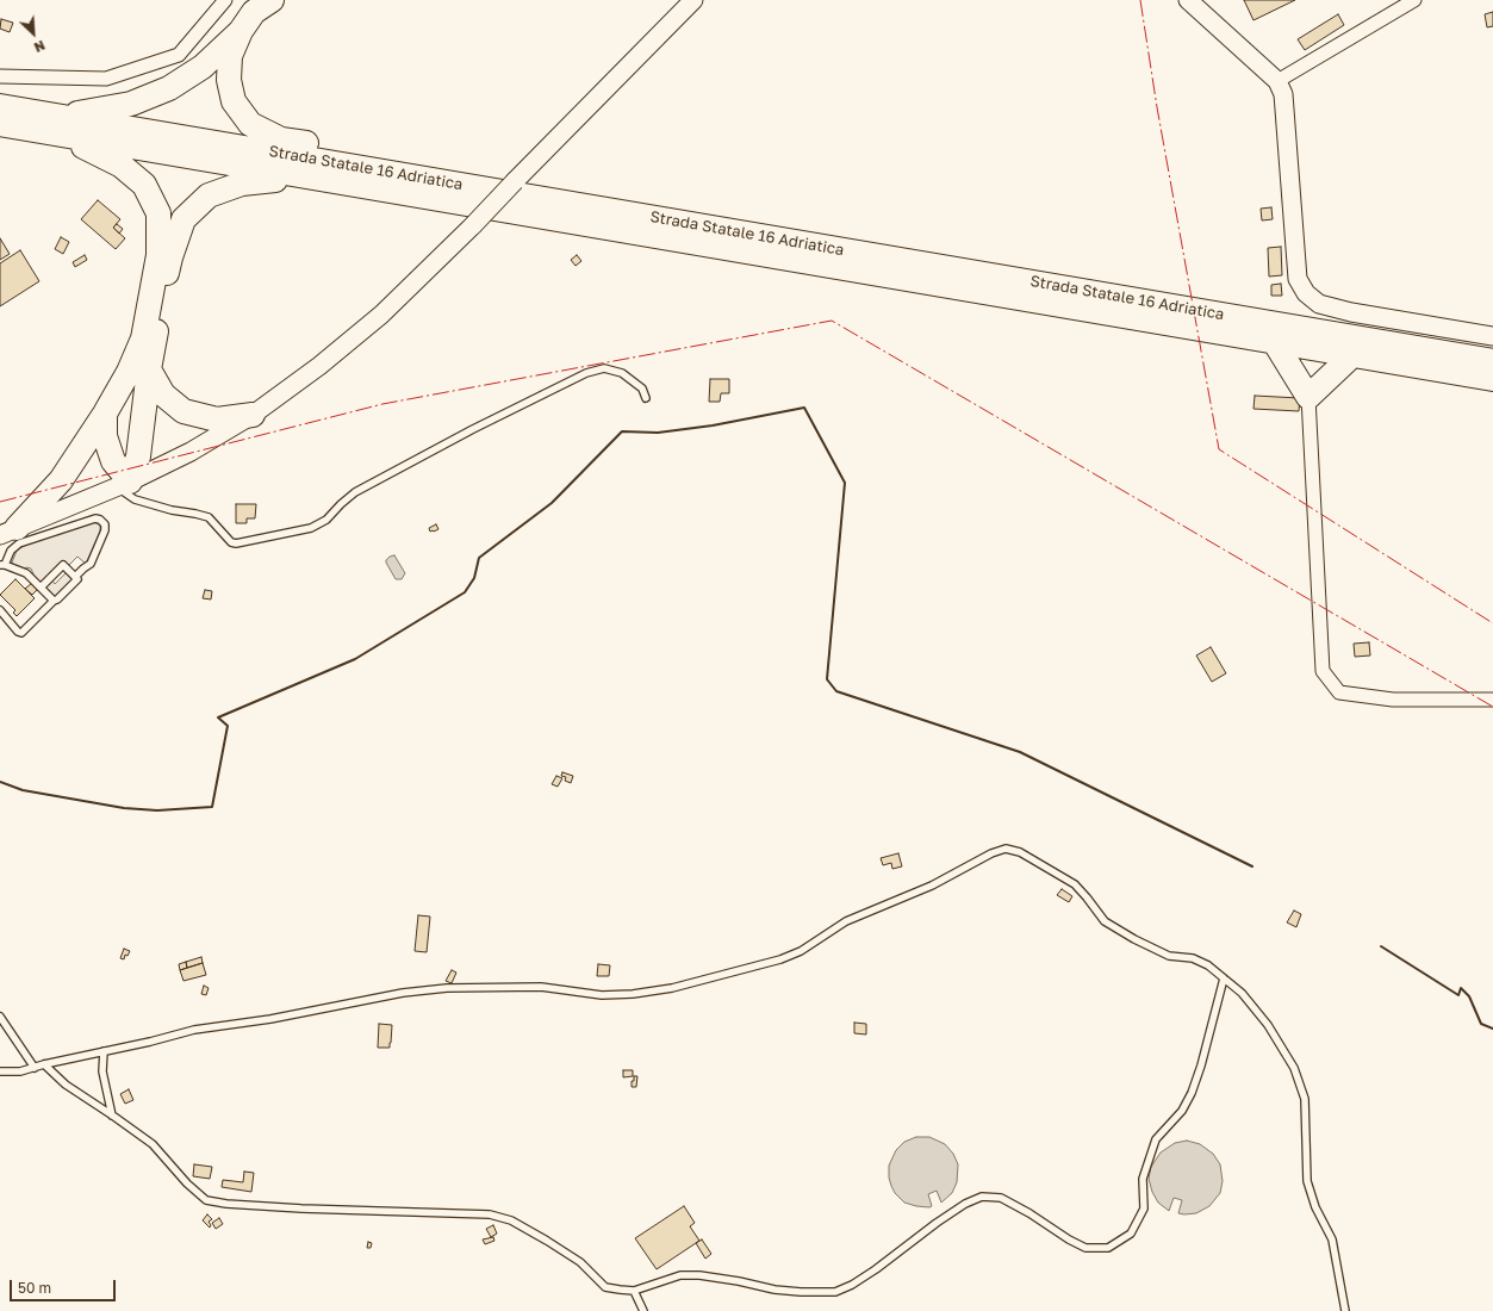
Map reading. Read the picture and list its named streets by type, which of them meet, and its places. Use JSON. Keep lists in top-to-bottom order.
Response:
{
  "streets": {
    "highway": ["Strada Statale 16 Adriatica"]
  },
  "scale_bar": "50 m",
  "north": "bottom right"
}
